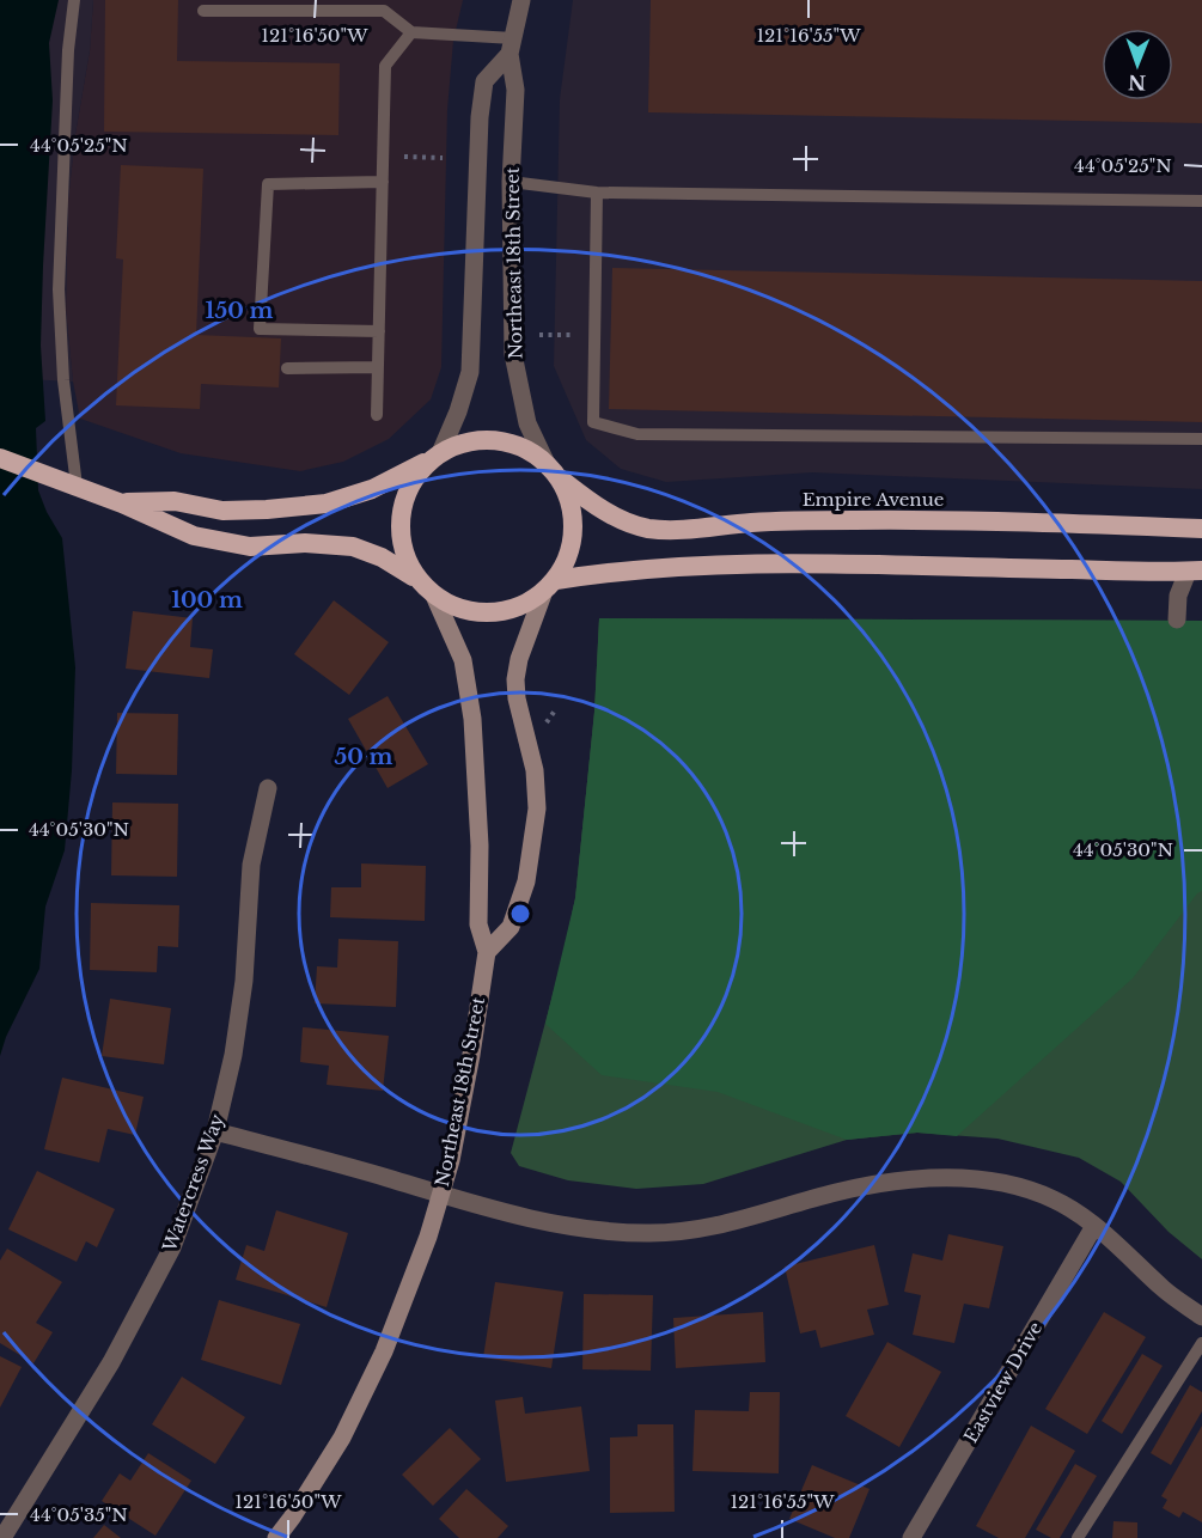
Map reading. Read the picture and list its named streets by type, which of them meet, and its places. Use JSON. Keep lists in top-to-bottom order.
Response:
{
  "streets": {
    "highway": ["Empire Avenue"],
    "main road": ["Northeast 18th Street"],
    "street": ["Watercress Way", "Eastview Drive"]
  },
  "crossings": [
    ["Northeast 18th Street", "Empire Avenue"]
  ],
  "north": "bottom",
  "coordinates": [
    "121°16'50\"W",
    "121°16'55\"W",
    "44°05'25\"N",
    "44°05'30\"N",
    "44°05'35\"N"
  ],
  "rings": ["150 m", "100 m", "50 m"]
}
